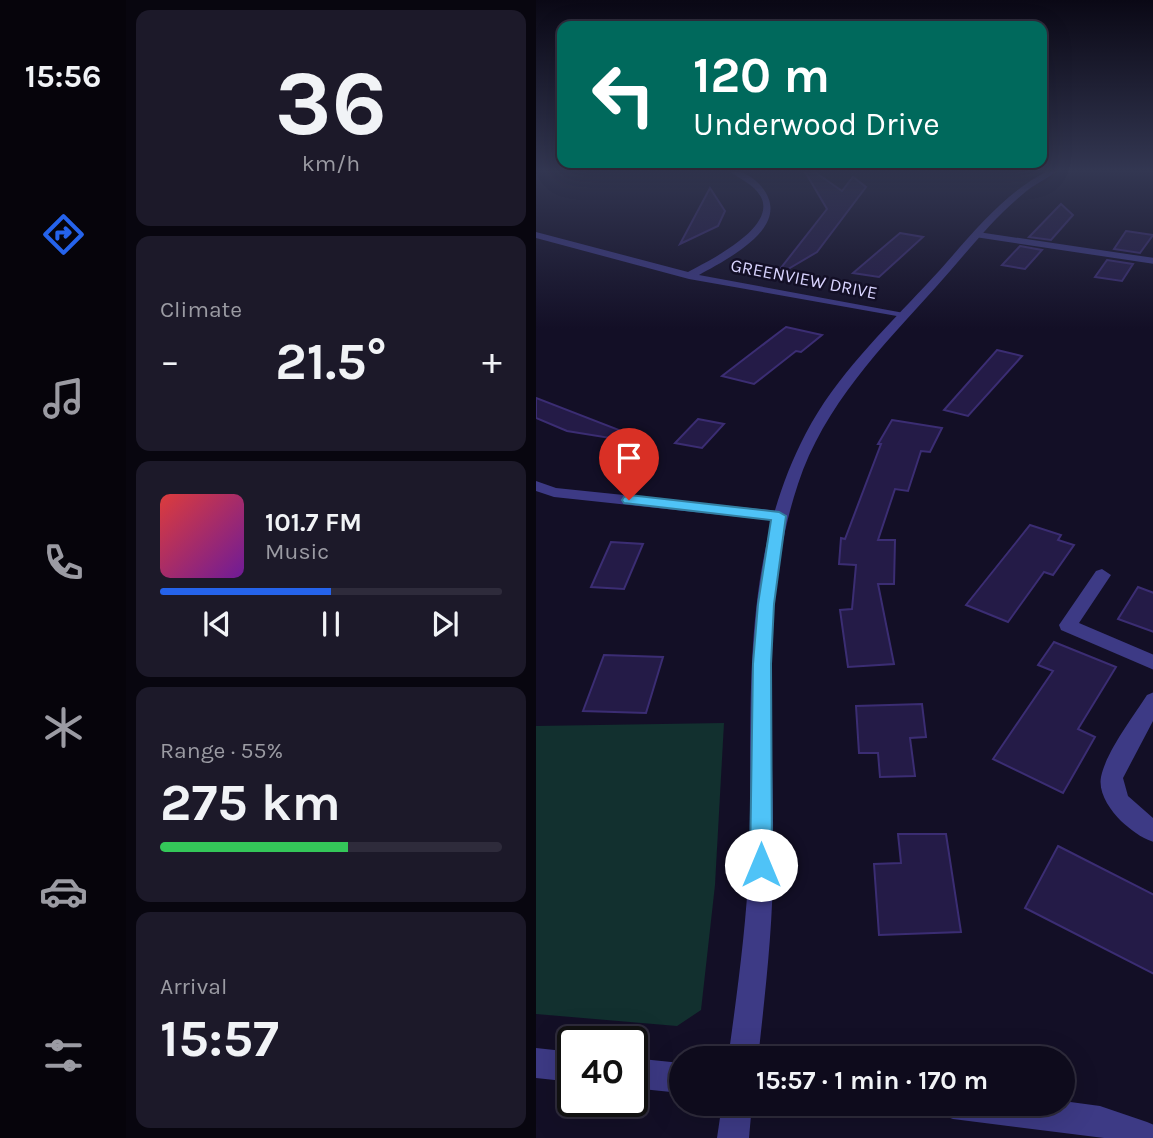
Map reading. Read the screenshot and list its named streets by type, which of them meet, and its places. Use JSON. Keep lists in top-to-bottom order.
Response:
{
  "streets": {
    "street": ["GREENVIEW DRIVE"]
  },
  "page": {
    "tabs": "15:56",
    "tile": [
      ["36", "km/h"],
      "Climate",
      ["Range · 55%", "275 km"],
      ["Arrival", "15:57"]
    ],
    "turn": ["120 m", "Underwood Drive"],
    "heat": ["−", "21.5°", "+"],
    "song": ["101.7 FM", "Music"],
    "limit": "40",
    "trip": "15:57 · 1 min · 170 m"
  }
}
